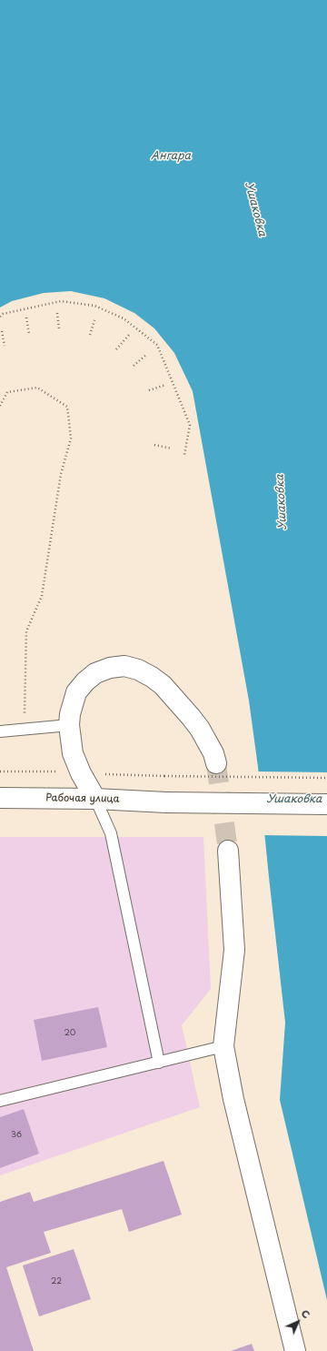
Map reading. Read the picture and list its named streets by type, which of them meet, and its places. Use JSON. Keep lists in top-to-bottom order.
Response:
{
  "streets": {
    "street": ["Рабочая улица"]
  },
  "water": ["Ангара", "Ушаковка"],
  "house_numbers": ["20", "36", "22"],
  "north": "top right"
}
